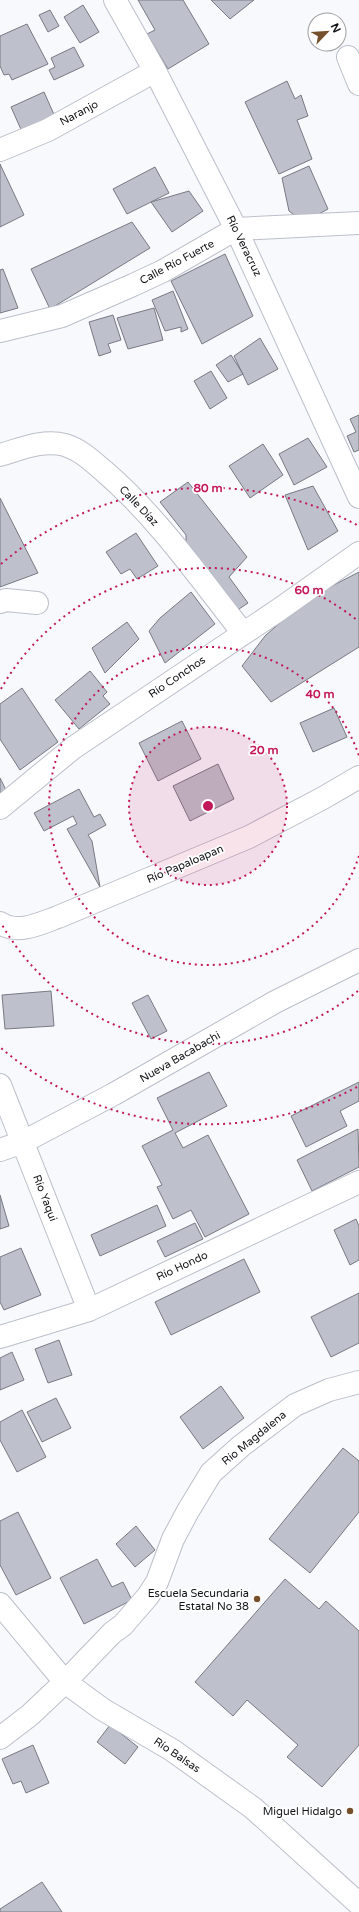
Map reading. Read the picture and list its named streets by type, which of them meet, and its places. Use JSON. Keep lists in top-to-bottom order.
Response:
{
  "streets": {
    "street": [
      "Naranjo",
      "Río Veracruz",
      "Calle Río Fuerte",
      "Calle Díaz",
      "Río Conchos",
      "Río Papaloapan",
      "Nueva Bacabachi",
      "Río Yaqui",
      "Río Hondo",
      "Río Magdalena",
      "Río Balsas"
    ]
  },
  "crossings": [
    ["Naranjo", "Río Veracruz"],
    ["Río Veracruz", "Calle Río Fuerte"],
    ["Calle Díaz", "Río Conchos"],
    ["Nueva Bacabachi", "Río Yaqui"],
    ["Río Yaqui", "Río Hondo"],
    ["Río Magdalena", "Río Balsas"]
  ],
  "places": ["Escuela Secundaria Estatal No 38", "Miguel Hidalgo"],
  "north": "top right",
  "rings": [
    "80 m",
    "60 m",
    "40 m",
    "20 m"
  ]
}
